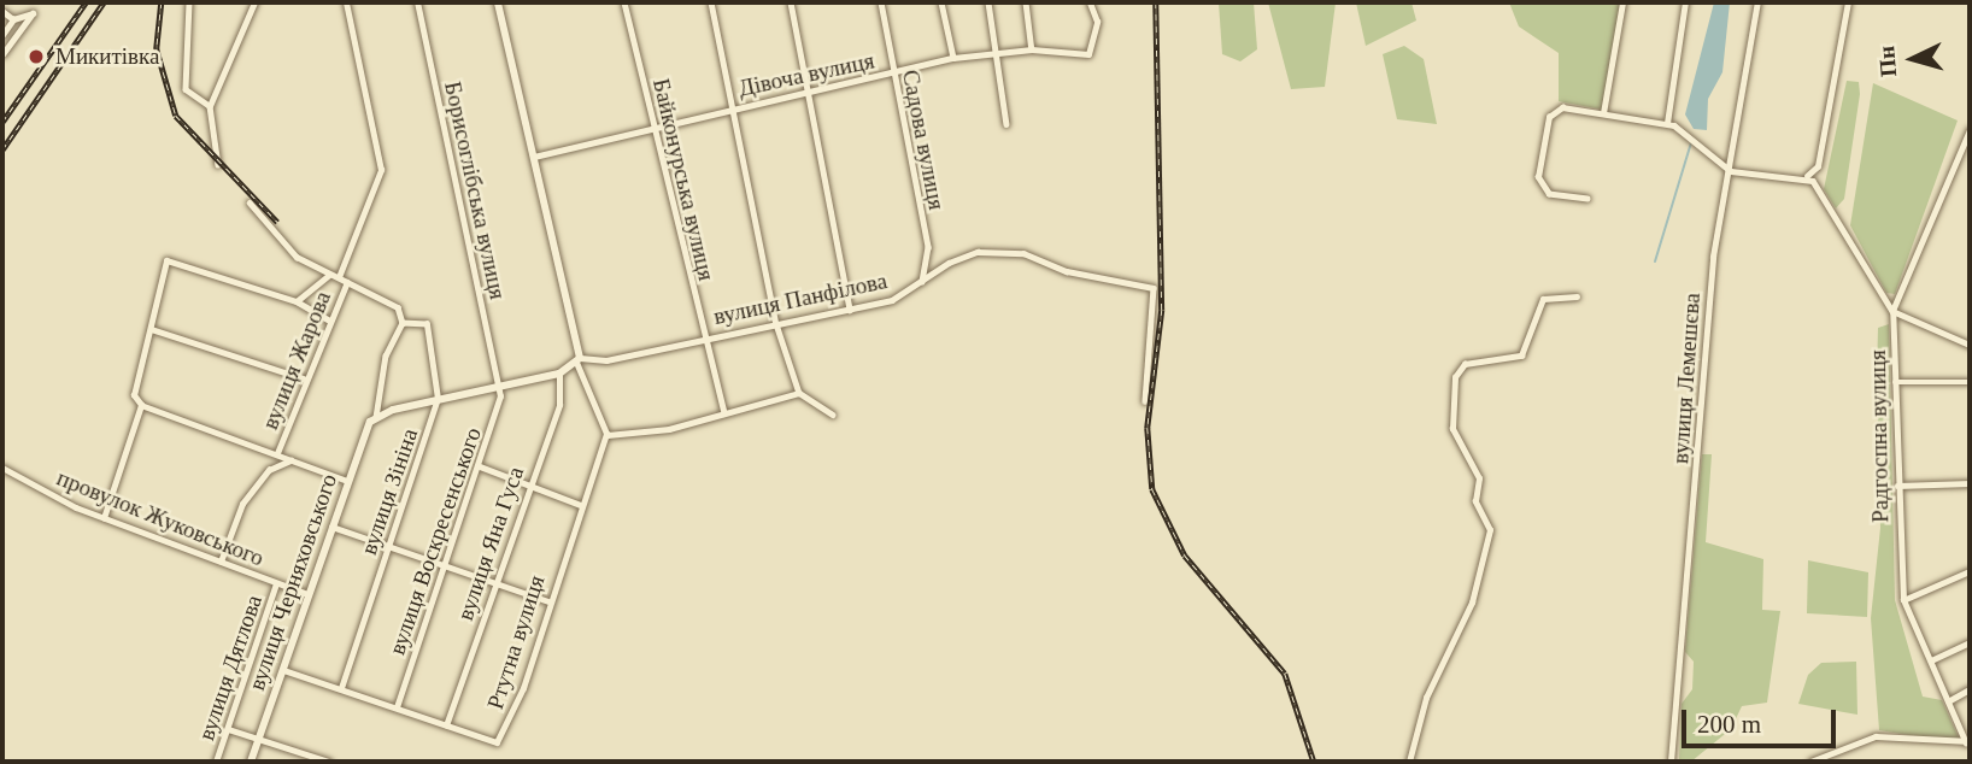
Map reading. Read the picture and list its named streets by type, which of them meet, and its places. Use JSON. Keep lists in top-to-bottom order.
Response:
{
  "streets": {
    "main road": ["вулиця Панфілова", "вулиця Черняховського"],
    "street": [
      "Дівоча вулиця",
      "Садова вулиця",
      "Байконурська вулиця",
      "Борисоглібська вулиця",
      "вулиця Жарова",
      "вулиця Лемешєва",
      "Радгоспна вулиця",
      "вулиця Зініна",
      "провулок Жуковського",
      "вулиця Воскресенського",
      "вулиця Яна Гуса",
      "Ртутна вулиця",
      "вулиця Дятлова"
    ]
  },
  "crossings": [
    ["Дівоча вулиця", "Садова вулиця"],
    ["Дівоча вулиця", "Байконурська вулиця"],
    ["Садова вулиця", "вулиця Панфілова"],
    ["Байконурська вулиця", "вулиця Панфілова"],
    ["Борисоглібська вулиця", "вулиця Панфілова"],
    ["Борисоглібська вулиця", "вулиця Воскресенського"],
    ["вулиця Панфілова", "вулиця Зініна"],
    ["вулиця Панфілова", "вулиця Воскресенського"],
    ["вулиця Панфілова", "вулиця Яна Гуса"],
    ["вулиця Панфілова", "вулиця Черняховського"],
    ["вулиця Зініна", "Ртутна вулиця"],
    ["провулок Жуковського", "вулиця Черняховського"],
    ["провулок Жуковського", "вулиця Дятлова"],
    ["вулиця Воскресенського", "Ртутна вулиця"],
    ["вулиця Яна Гуса", "Ртутна вулиця"],
    ["вулиця Черняховського", "Ртутна вулиця"]
  ],
  "places": ["Микитівка"],
  "scale_bar": "200 m",
  "north": "left"
}
